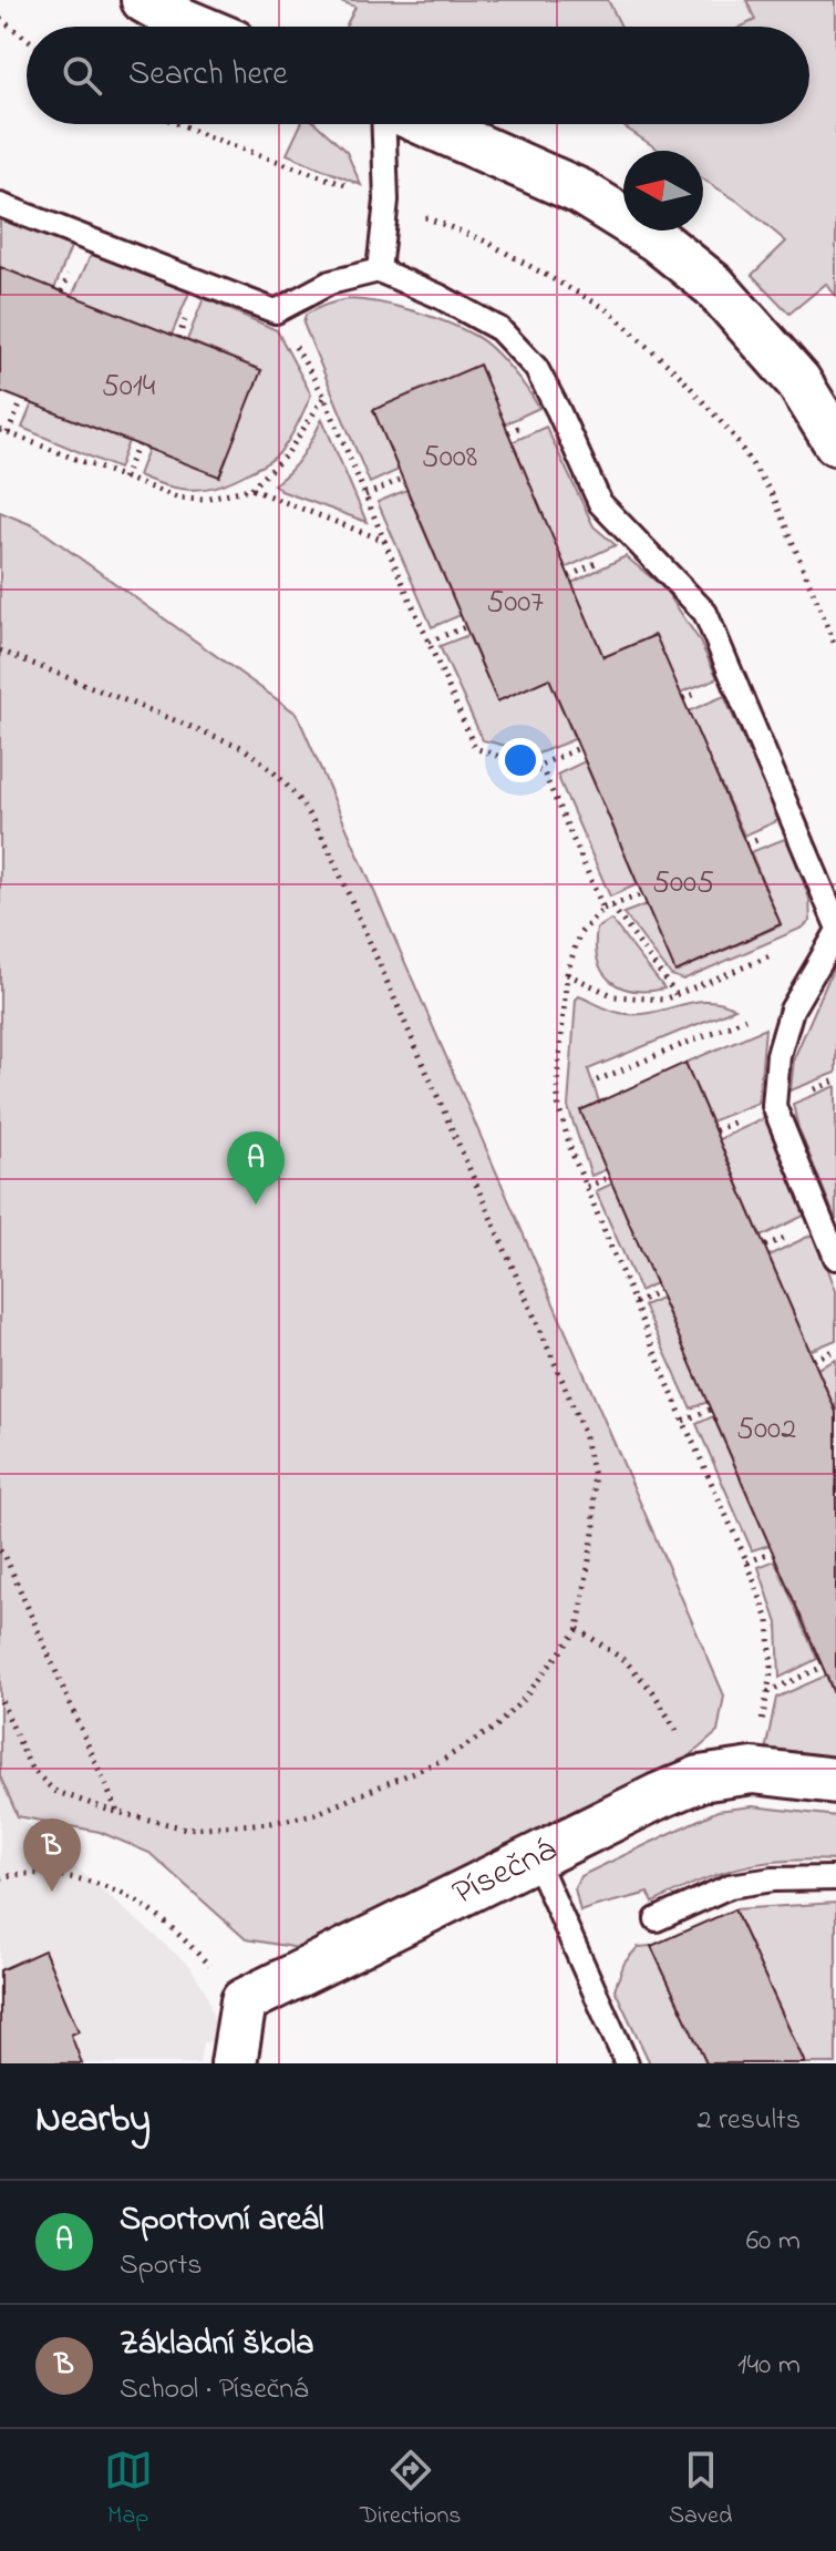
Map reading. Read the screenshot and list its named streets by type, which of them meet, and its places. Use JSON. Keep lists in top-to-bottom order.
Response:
{
  "streets": {
    "street": ["Písečná"]
  },
  "house_numbers": [
    "5014",
    "5008",
    "5007",
    "5005",
    "5002"
  ],
  "north": "left",
  "page": {
    "search": "Search here",
    "pins": ["A", "B"],
    "heading": ["Nearby", "2 results"],
    "list": [
      {
        "mark": "A",
        "name": "Sportovní areál",
        "note": "Sports",
        "value": "60 m"
      },
      {
        "mark": "B",
        "name": "Základní škola",
        "note": "School · Písečná",
        "value": "140 m"
      }
    ],
    "nav": ["Map", "Directions", "Saved"]
  }
}
